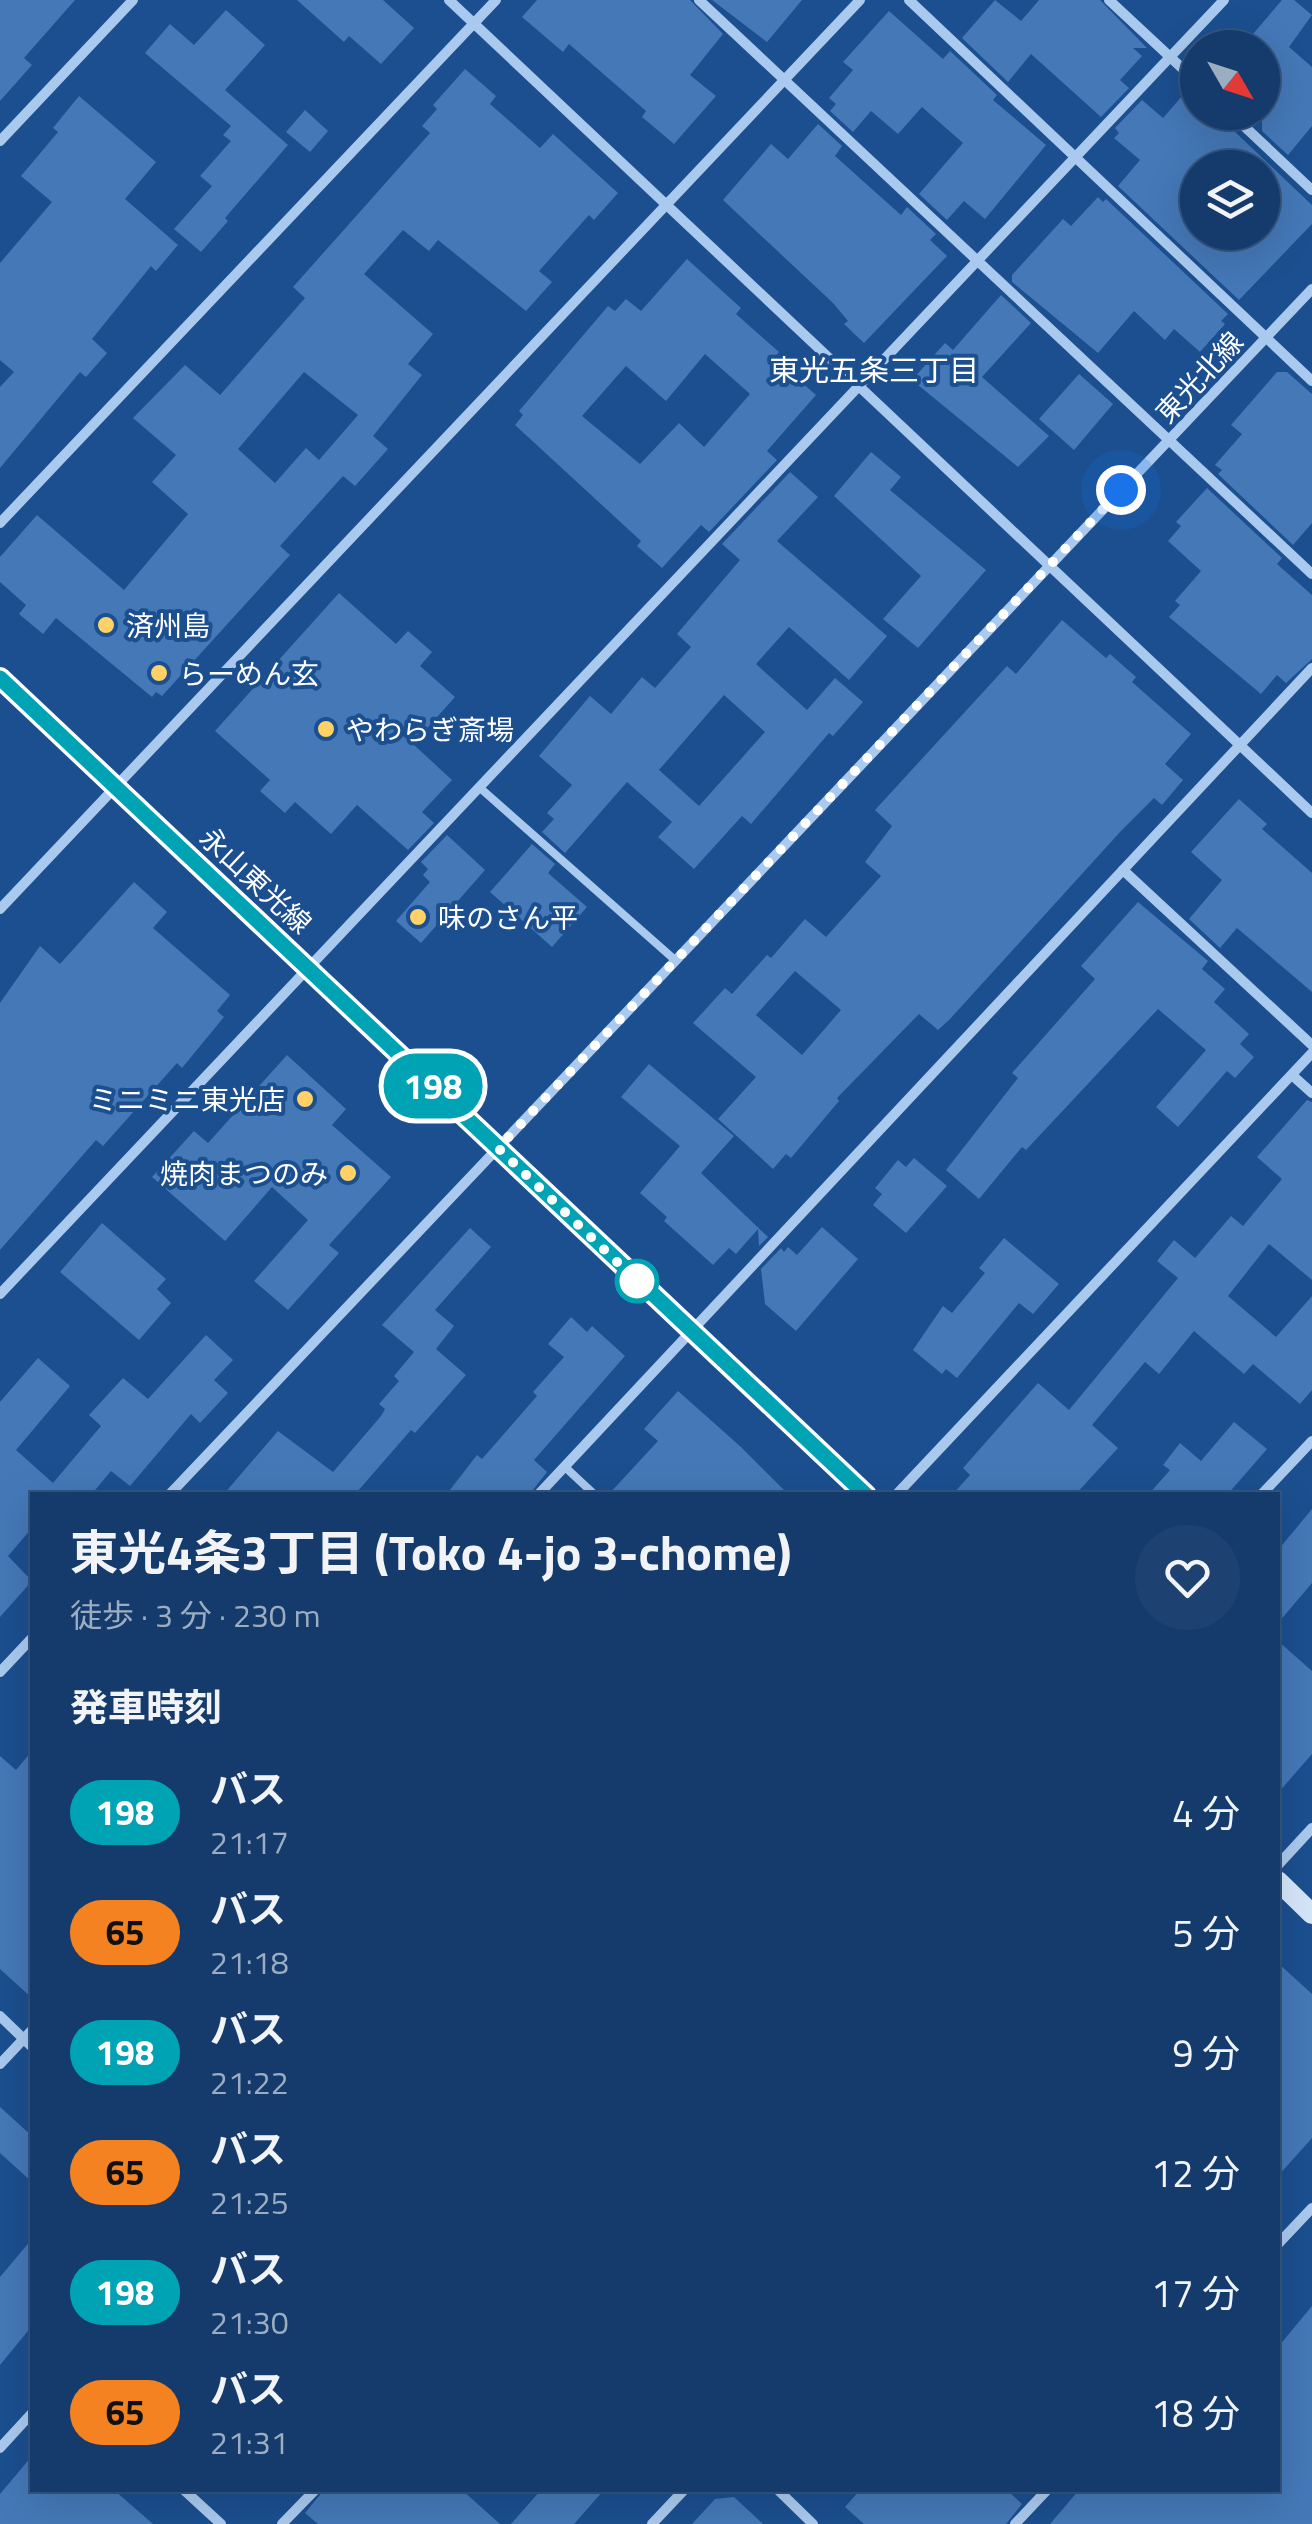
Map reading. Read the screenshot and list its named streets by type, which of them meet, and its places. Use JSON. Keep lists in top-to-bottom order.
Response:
{
  "streets": {
    "street": ["東光北線", "永山東光線"]
  },
  "crossings": [
    ["東光北線", "永山東光線"]
  ],
  "districts": ["東光五条三丁目"],
  "places": [
    "済州島",
    "らーめん玄",
    "やわらぎ斎場",
    "味のさん平",
    "ミニミニ東光店",
    "焼肉まつのみ"
  ],
  "lines": ["bus line 198"],
  "north": "bottom right",
  "page": {
    "on_map": "198",
    "heading": [
      ["東光4条3丁目 (Toko 4-jo 3-chome)", "徒歩 · 3 分 · 230 m"],
      "発車時刻"
    ],
    "list": [
      {
        "mark": "198",
        "name": "バス",
        "note": "21:17",
        "value": "4 分"
      },
      {
        "mark": "65",
        "name": "バス",
        "note": "21:18",
        "value": "5 分"
      },
      {
        "mark": "198",
        "name": "バス",
        "note": "21:22",
        "value": "9 分"
      },
      {
        "mark": "65",
        "name": "バス",
        "note": "21:25",
        "value": "12 分"
      },
      {
        "mark": "198",
        "name": "バス",
        "note": "21:30",
        "value": "17 分"
      },
      {
        "mark": "65",
        "name": "バス",
        "note": "21:31",
        "value": "18 分"
      }
    ]
  }
}
